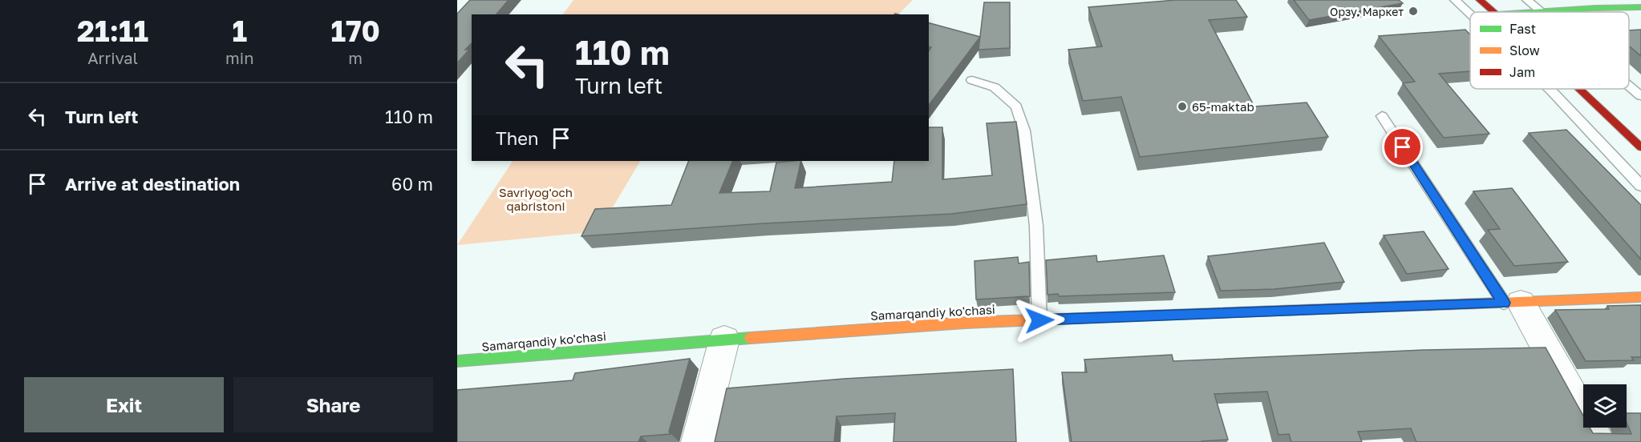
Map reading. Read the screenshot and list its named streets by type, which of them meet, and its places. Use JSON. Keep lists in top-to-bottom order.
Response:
{
  "streets": {
    "street": ["Samarqandiy ko'chasi"]
  },
  "parks": ["Savriyog'och qabristoni"],
  "places": ["Орзу. Маркет", "65-maktab"],
  "legend": ["Fast", "Slow", "Jam"],
  "page": {
    "eta": [
      "21:11",
      "Arrival",
      "1",
      "min",
      "170",
      "m"
    ],
    "turn": ["110 m", "Turn left"],
    "list": [
      {
        "name": "Turn left",
        "value": "110 m"
      },
      {
        "name": "Arrive at destination",
        "value": "60 m"
      }
    ],
    "then": "Then",
    "buttons": ["Exit", "Share"]
  }
}
